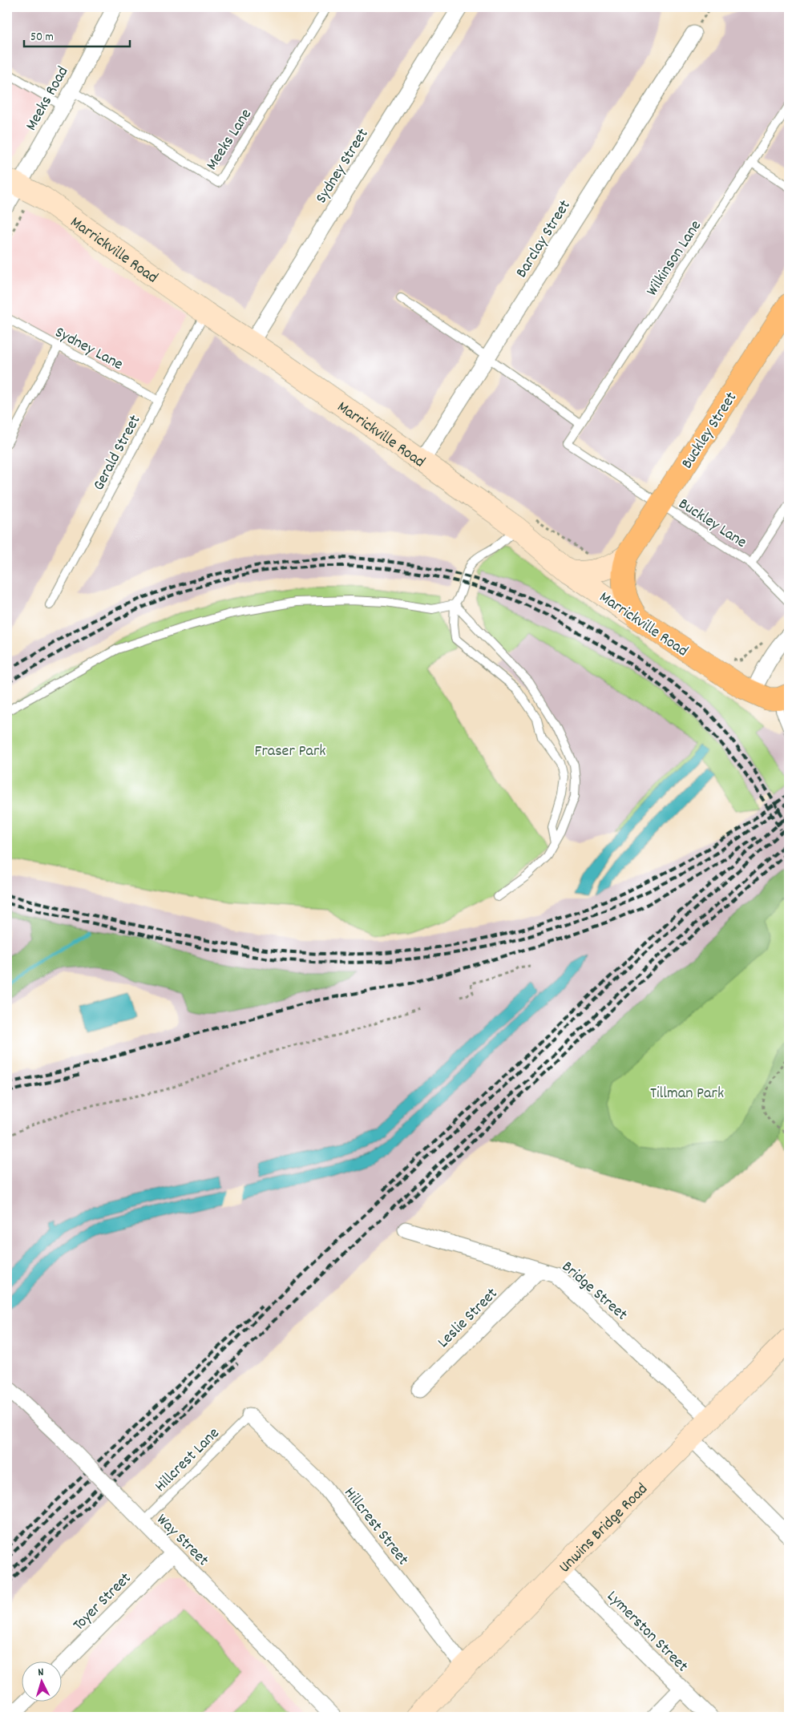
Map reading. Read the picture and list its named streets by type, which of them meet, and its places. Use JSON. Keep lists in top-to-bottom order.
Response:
{
  "streets": {
    "main road": ["Marrickville Road", "Buckley Street", "Unwins Bridge Road"],
    "street": [
      "Meeks Road",
      "Sydney Street",
      "Barclay Street",
      "Bridge Street",
      "Leslie Street",
      "Hillcrest Street",
      "Way Street",
      "Toyer Street",
      "Lymerston Street"
    ],
    "lane": [
      "Meeks Lane",
      "Wilkinson Lane",
      "Sydney Lane",
      "Gerald Street",
      "Buckley Lane",
      "Hillcrest Lane"
    ]
  },
  "crossings": [
    ["Meeks Road", "Meeks Lane"],
    ["Meeks Road", "Marrickville Road"],
    ["Sydney Street", "Marrickville Road"],
    ["Barclay Street", "Marrickville Road"],
    ["Marrickville Road", "Buckley Street"],
    ["Marrickville Road", "Gerald Street"],
    ["Wilkinson Lane", "Buckley Street"],
    ["Wilkinson Lane", "Buckley Lane"],
    ["Sydney Lane", "Gerald Street"],
    ["Buckley Street", "Buckley Lane"],
    ["Bridge Street", "Leslie Street"],
    ["Bridge Street", "Unwins Bridge Road"],
    ["Hillcrest Lane", "Hillcrest Street"],
    ["Hillcrest Lane", "Way Street"],
    ["Hillcrest Street", "Unwins Bridge Road"],
    ["Unwins Bridge Road", "Lymerston Street"],
    ["Way Street", "Toyer Street"]
  ],
  "parks": ["Fraser Park", "Tillman Park"],
  "scale_bar": "50 m",
  "north": "top"
}
